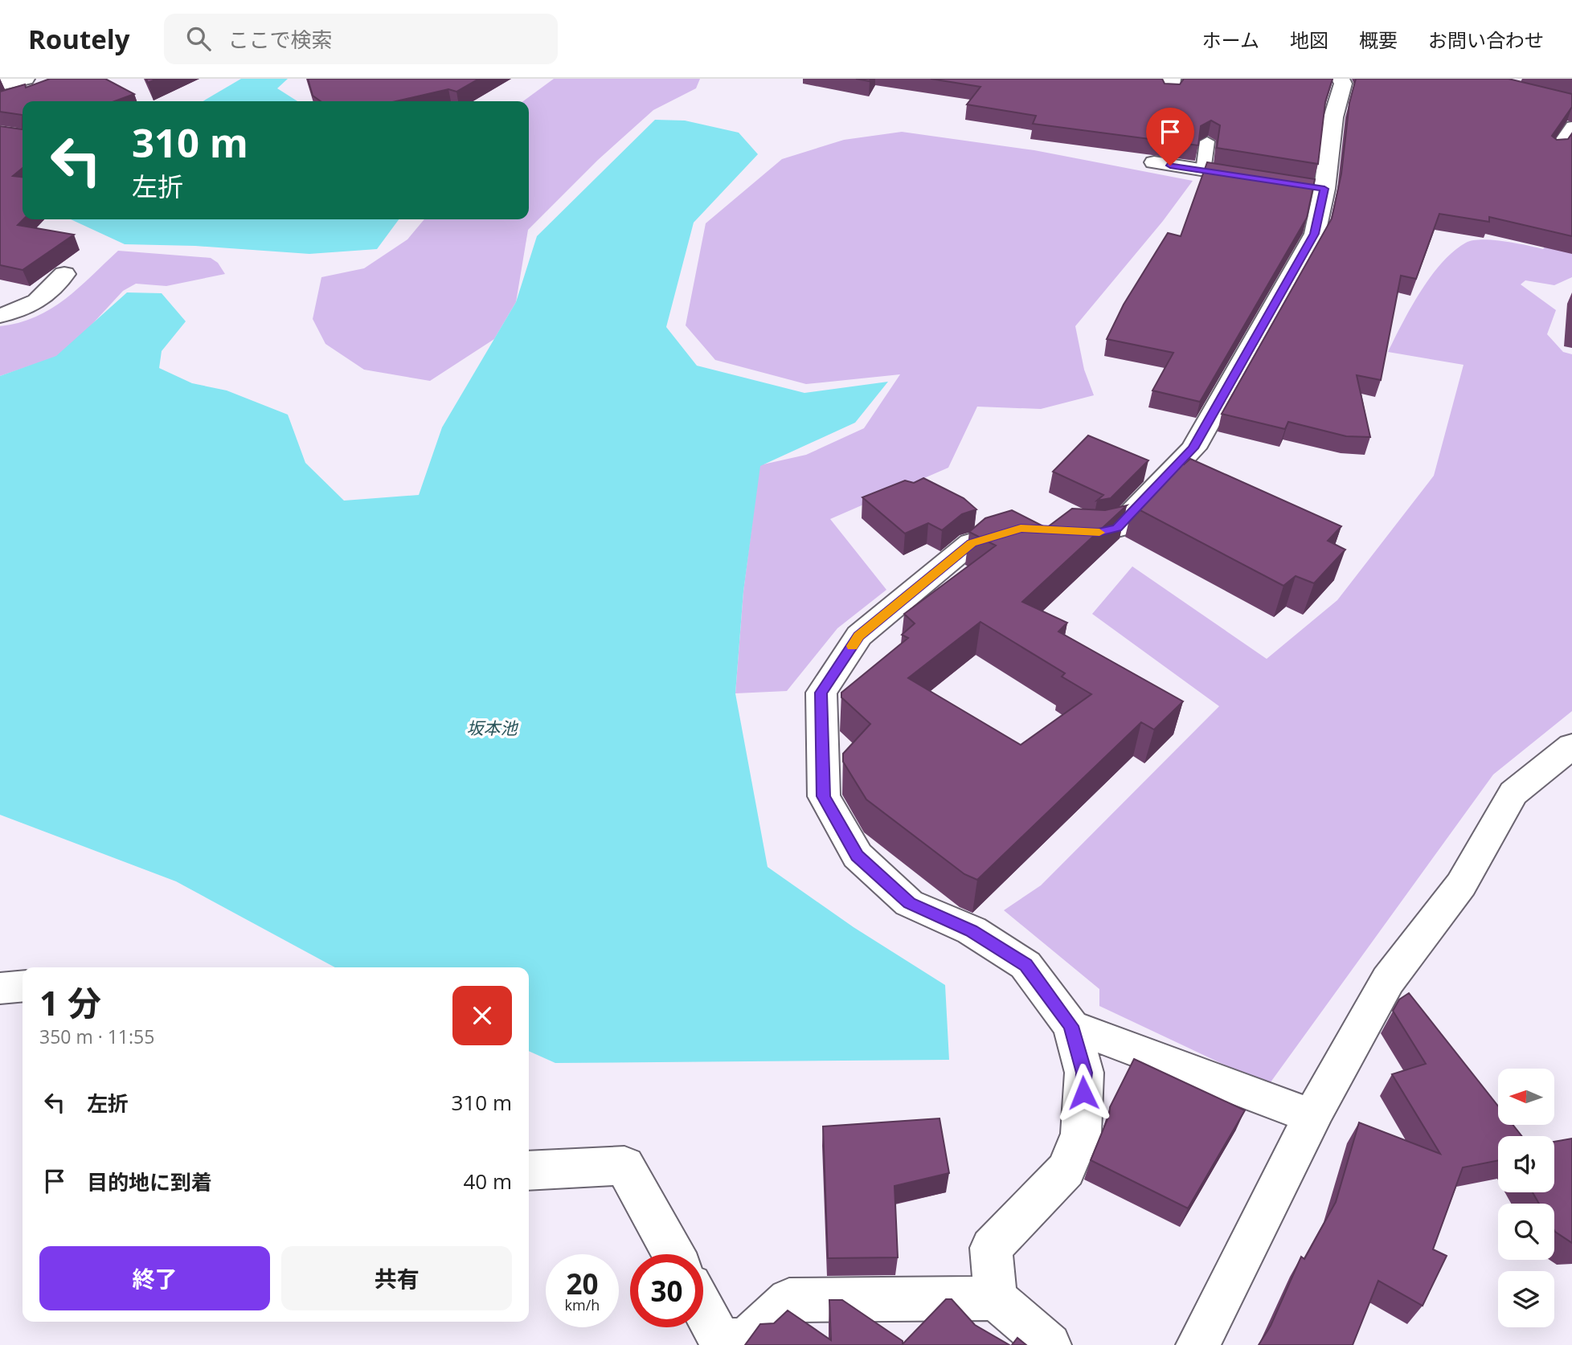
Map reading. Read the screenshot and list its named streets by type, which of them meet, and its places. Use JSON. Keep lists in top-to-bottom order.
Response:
{
  "water": ["坂本池"],
  "north": "left",
  "page": {
    "header": "Routely",
    "search": "ここで検索",
    "nav": [
      "ホーム",
      "地図",
      "概要",
      "お問い合わせ"
    ],
    "turn": ["310 m", "左折"],
    "heading": ["1 分", "350 m · 11:55"],
    "list": [
      {
        "name": "左折",
        "value": "310 m"
      },
      {
        "name": "目的地に到着",
        "value": "40 m"
      }
    ],
    "buttons": ["終了", "共有"],
    "speed": "20 km/h",
    "limit": "30"
  }
}
